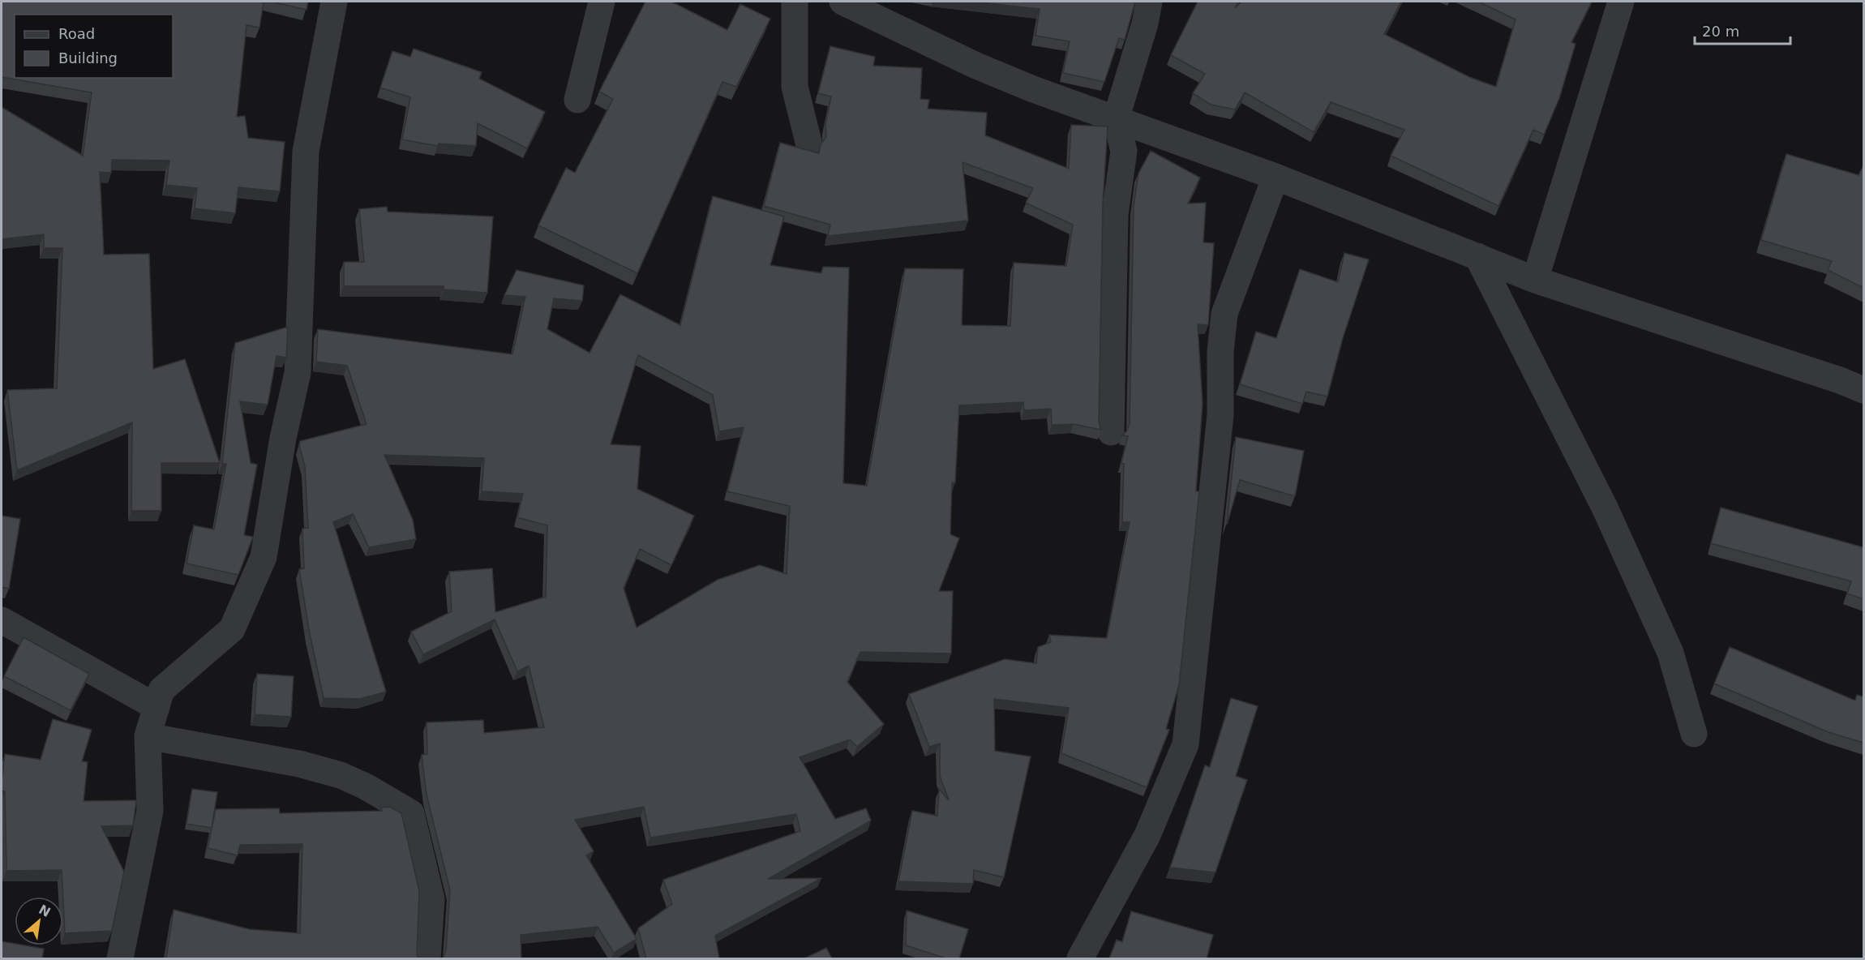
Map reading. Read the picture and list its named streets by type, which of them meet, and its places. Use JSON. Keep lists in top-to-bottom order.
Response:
{
  "legend": ["Road", "Building"],
  "scale_bar": "20 m",
  "north": "top right"
}
